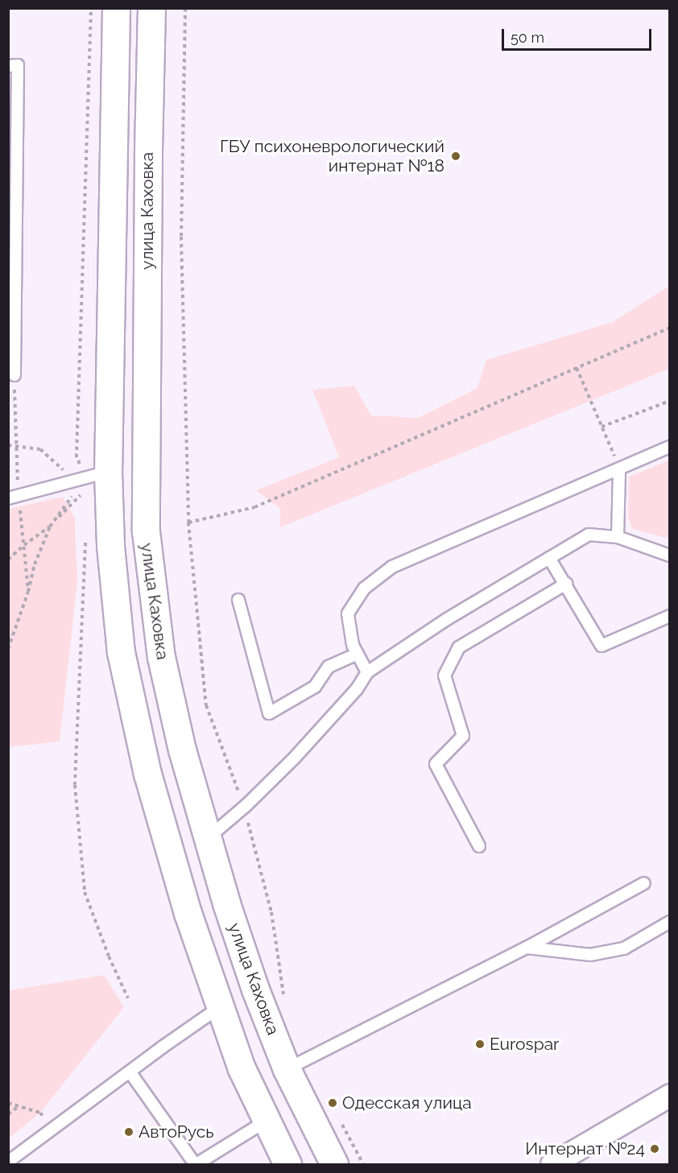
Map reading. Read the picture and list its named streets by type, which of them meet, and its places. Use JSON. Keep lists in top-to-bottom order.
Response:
{
  "streets": {
    "main road": ["улица Каховка"]
  },
  "places": [
    "ГБУ психоневрологический интернат №18",
    "Eurospar",
    "Одесская улица",
    "АвтоРусь",
    "Интернат №24"
  ],
  "scale_bar": "50 m"
}
